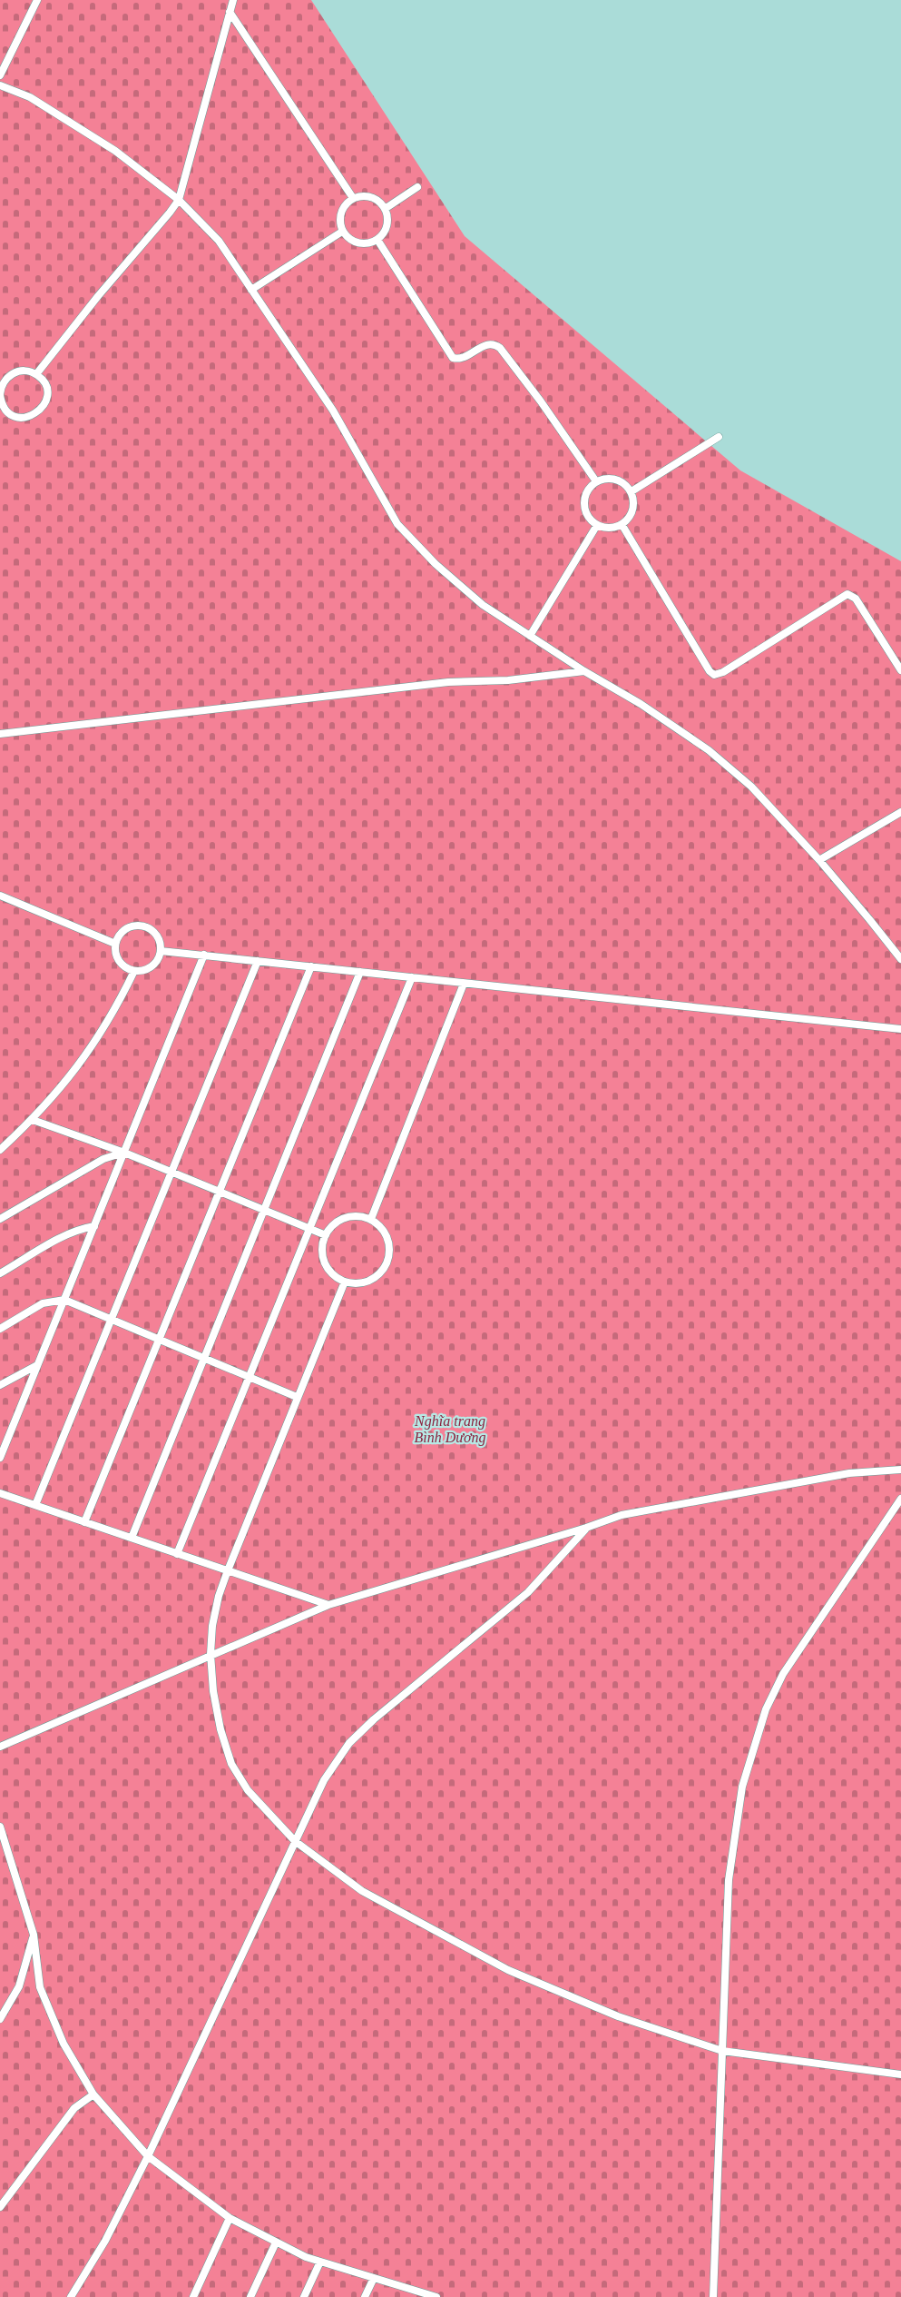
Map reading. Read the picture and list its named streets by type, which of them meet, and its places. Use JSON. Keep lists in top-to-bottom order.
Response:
{
  "parks": ["Nghĩa trang Bình Dương"]
}
